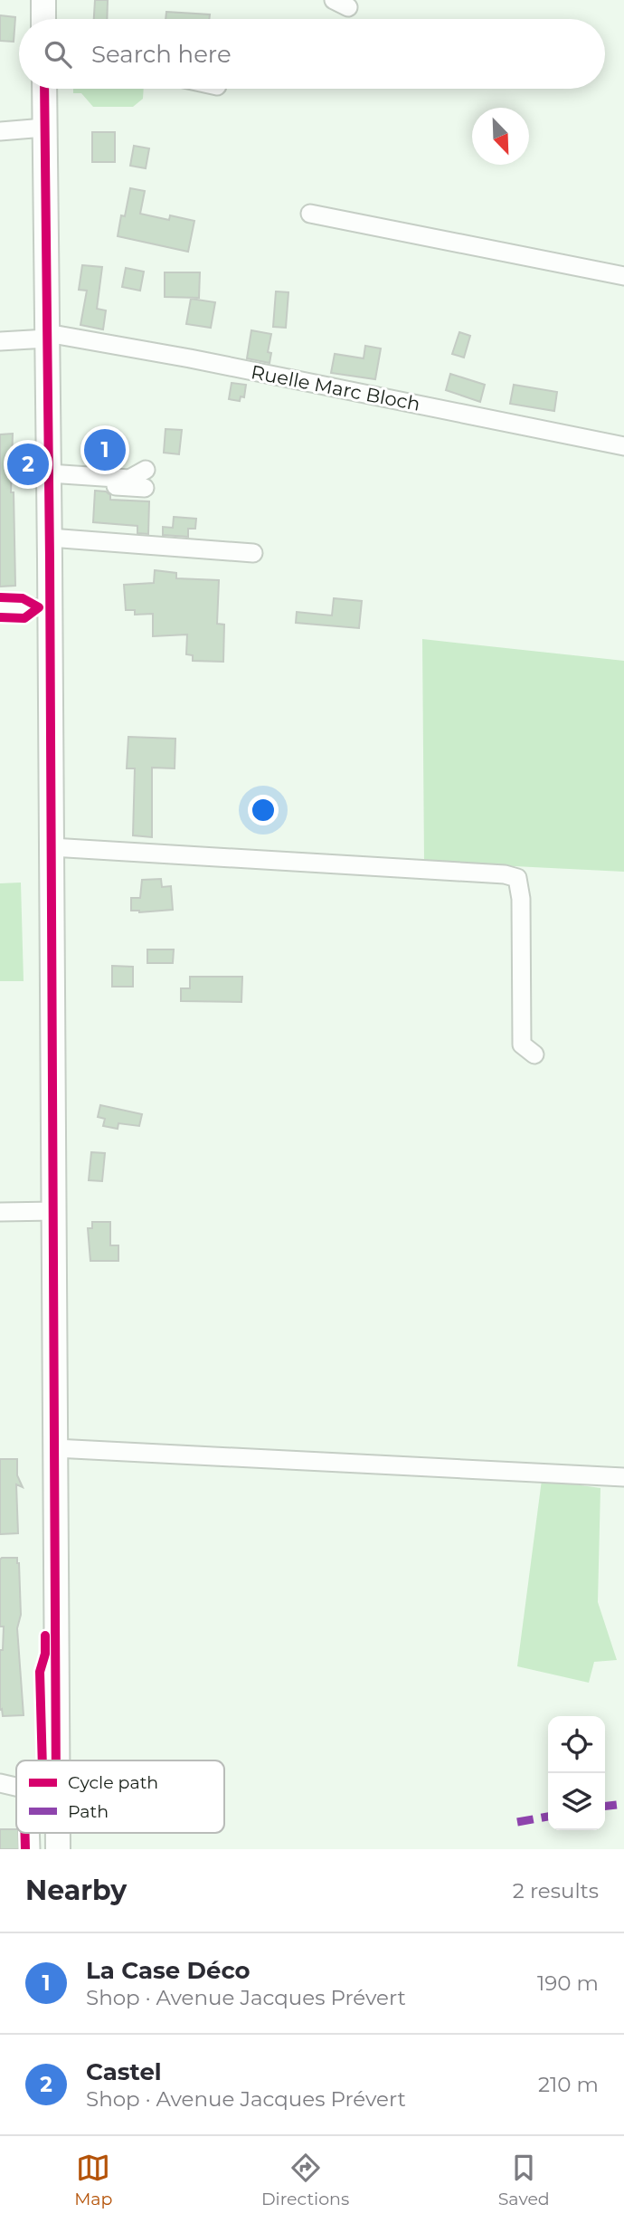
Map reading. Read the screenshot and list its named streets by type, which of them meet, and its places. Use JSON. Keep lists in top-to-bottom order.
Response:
{
  "streets": {
    "street": ["Ruelle Marc Bloch"]
  },
  "legend": ["Cycle path", "Path"],
  "north": "bottom right",
  "page": {
    "search": "Search here",
    "pins": ["1", "2"],
    "heading": ["Nearby", "2 results"],
    "list": [
      {
        "mark": "1",
        "name": "La Case Déco",
        "note": "Shop · Avenue Jacques Prévert",
        "value": "190 m"
      },
      {
        "mark": "2",
        "name": "Castel",
        "note": "Shop · Avenue Jacques Prévert",
        "value": "210 m"
      }
    ],
    "nav": ["Map", "Directions", "Saved"]
  }
}
